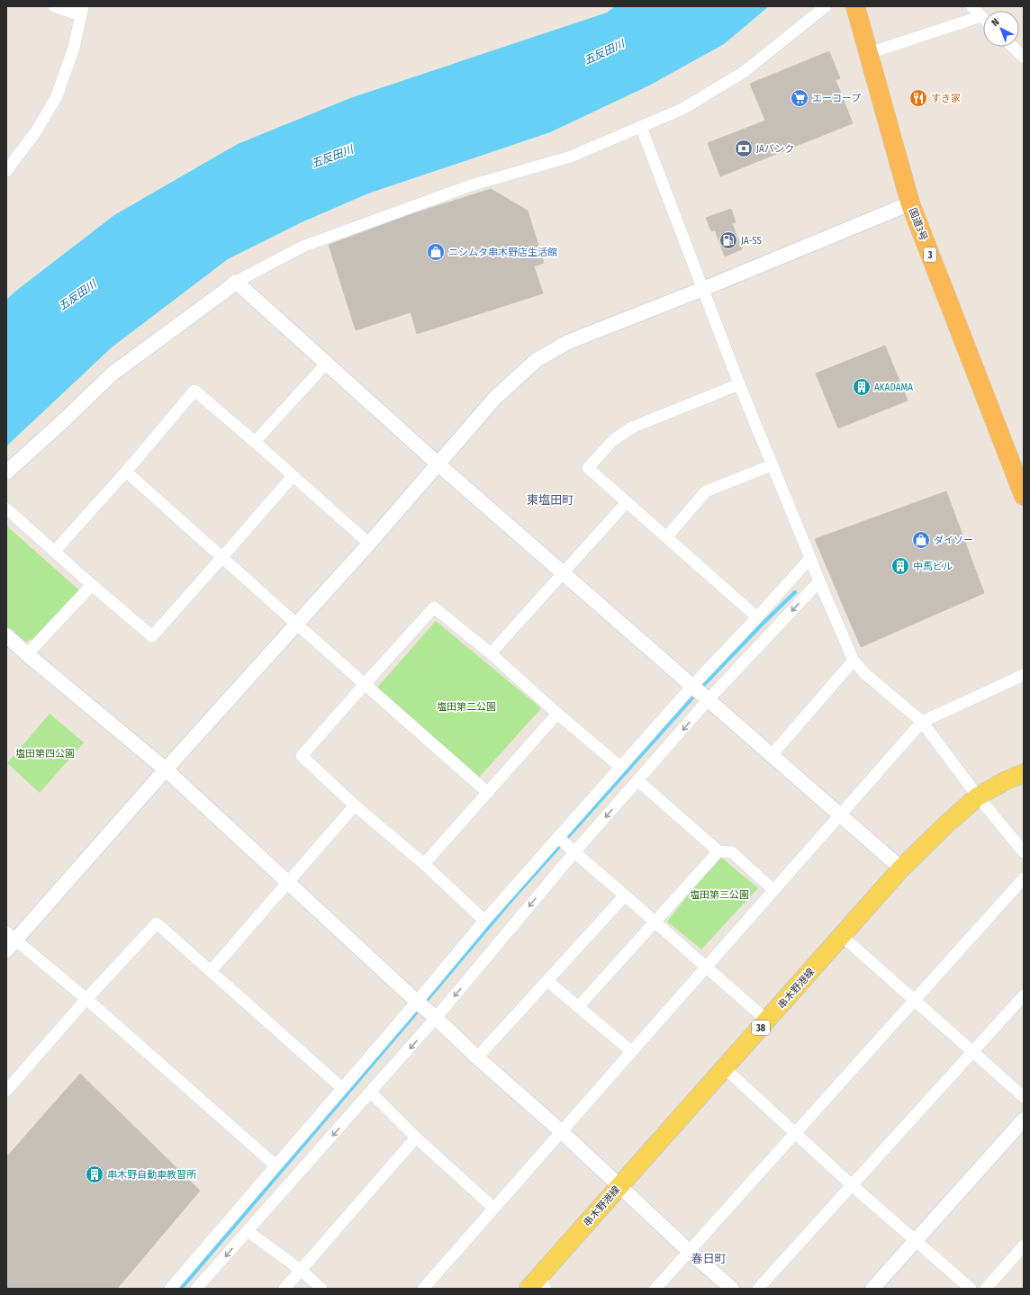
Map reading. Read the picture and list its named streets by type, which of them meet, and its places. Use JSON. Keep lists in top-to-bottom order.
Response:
{
  "streets": {
    "highway": ["国道3号", "3"],
    "main road": ["串木野港線", "38"]
  },
  "districts": ["東塩田町", "春日町"],
  "water": ["五反田川"],
  "parks": ["塩田第二公園", "塩田第四公園", "塩田第三公園"],
  "places": {
    "supermarket": ["エーコープ"],
    "restaurant": ["すき家"],
    "bank": ["JAバンク"],
    "fuel station": ["JA-SS"],
    "shop": ["ニシムタ串木野店生活館", "ダイソー"],
    "building": ["AKADAMA", "中馬ビル", "串木野自動車教習所"]
  },
  "north": "top left"
}
